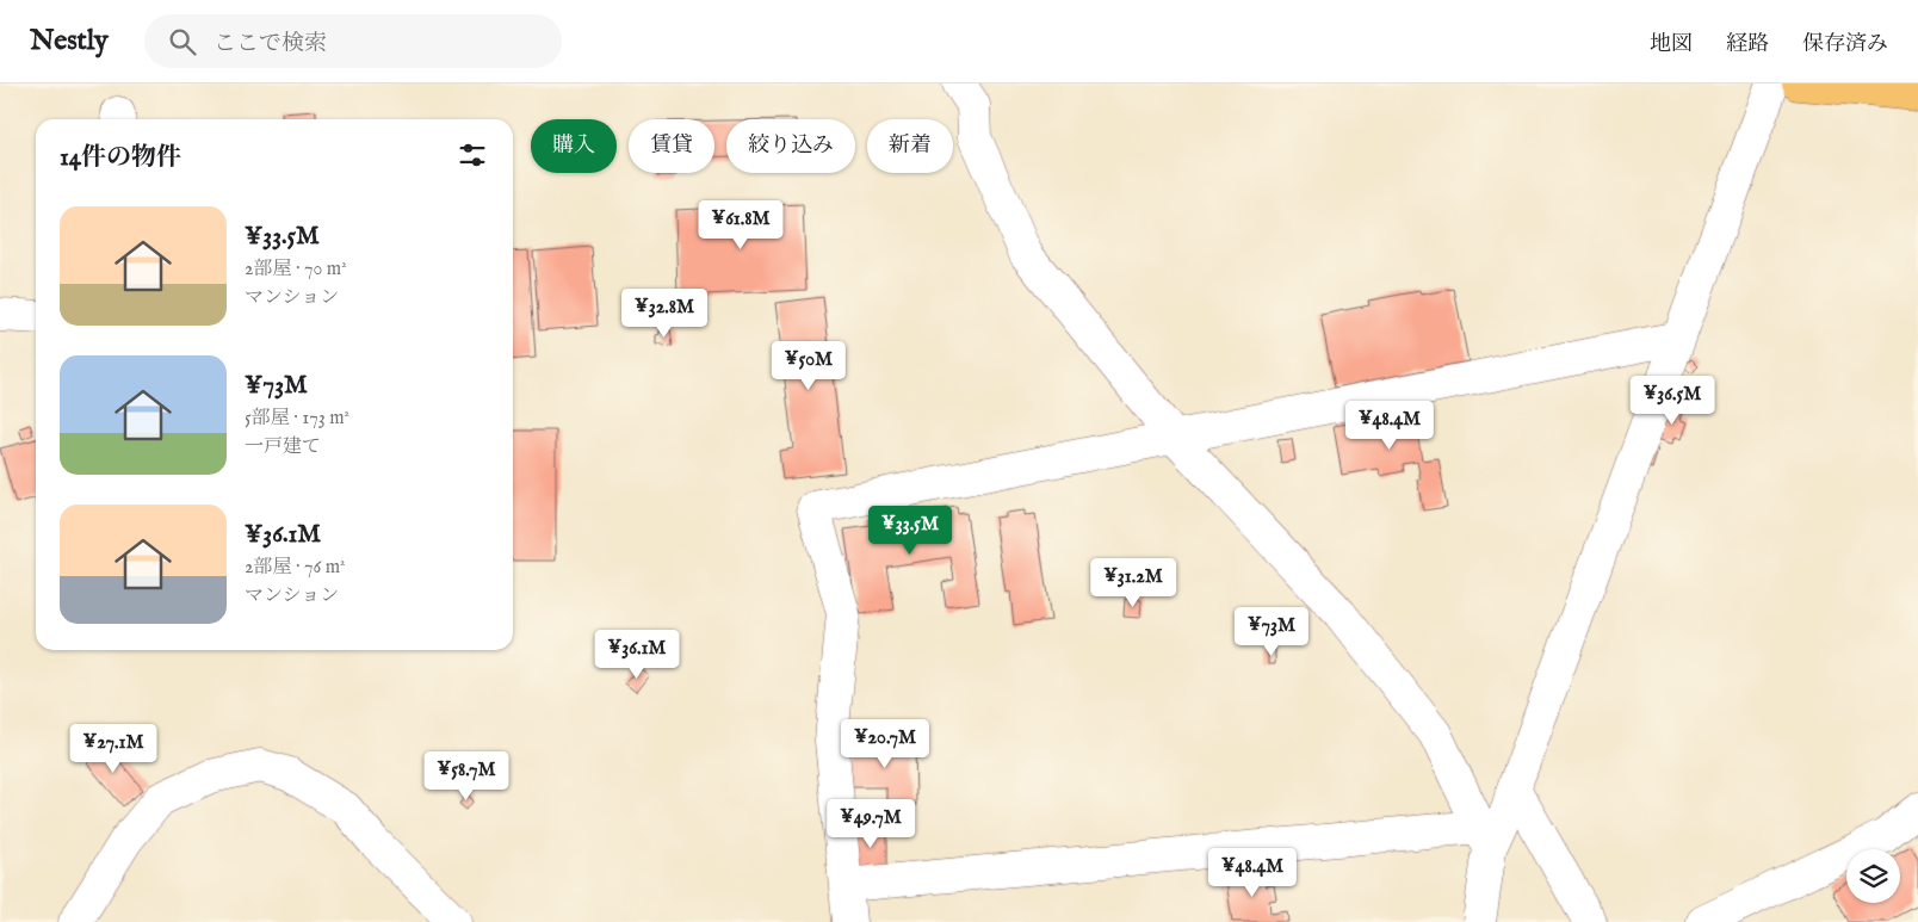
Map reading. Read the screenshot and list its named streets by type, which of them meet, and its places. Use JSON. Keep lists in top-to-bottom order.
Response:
{
  "page": {
    "header": "Nestly",
    "search": "ここで検索",
    "nav": ["地図", "経路", "保存済み"],
    "chip": [
      "購入",
      "賃貸",
      "絞り込み",
      "新着"
    ],
    "heading": "14件の物件",
    "list": [
      {
        "name": "¥33.5M",
        "note": "2部屋 · 70 m² · マンション"
      },
      {
        "name": "¥73M",
        "note": "5部屋 · 173 m² · 一戸建て"
      },
      {
        "name": "¥36.1M",
        "note": "2部屋 · 76 m² · マンション"
      }
    ],
    "price": [
      "¥61.8M",
      "¥32.8M",
      "¥50M",
      "¥36.5M",
      "¥48.4M",
      "¥33.5M",
      "¥31.2M",
      "¥73M",
      "¥36.1M",
      "¥20.7M",
      "¥27.1M",
      "¥58.7M",
      "¥49.7M",
      "¥48.4M"
    ]
  }
}
